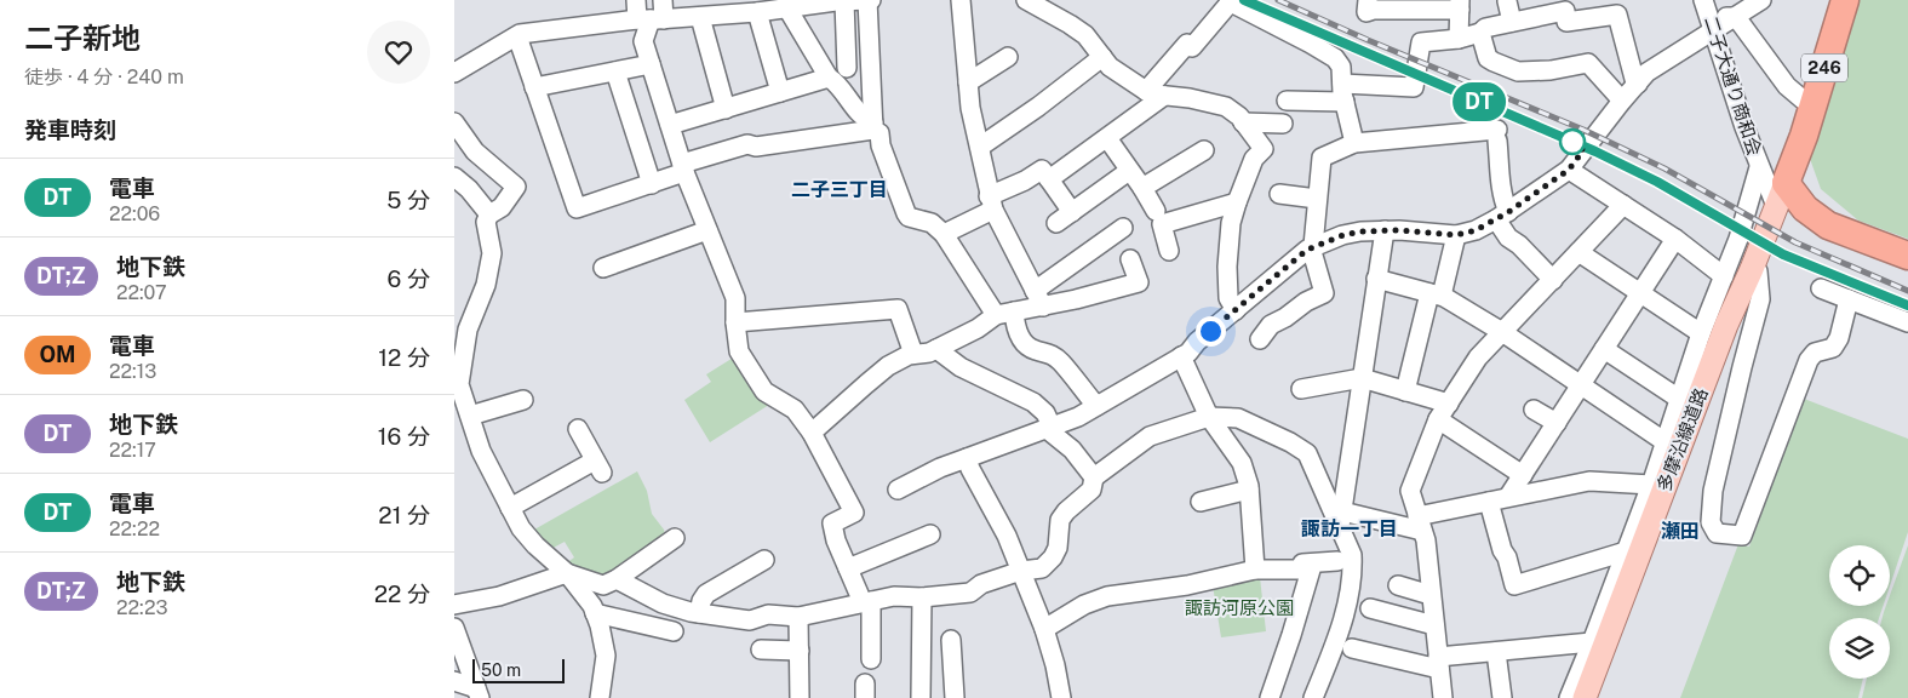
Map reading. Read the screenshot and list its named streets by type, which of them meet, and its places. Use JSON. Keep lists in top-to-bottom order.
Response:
{
  "streets": {
    "highway": ["246"],
    "main road": ["多摩沿線道路"],
    "street": ["二子大通り商和会"]
  },
  "crossings": [
    ["246", "二子大通り商和会"],
    ["246", "多摩沿線道路"],
    ["二子大通り商和会", "多摩沿線道路"]
  ],
  "districts": ["二子三丁目", "諏訪一丁目", "瀬田"],
  "parks": ["諏訪河原公園"],
  "scale_bar": "50 m",
  "page": {
    "heading": [
      ["二子新地", "徒歩 · 4 分 · 240 m"],
      "発車時刻"
    ],
    "on_map": "DT",
    "list": [
      {
        "mark": "DT",
        "name": "電車",
        "note": "22:06",
        "value": "5 分"
      },
      {
        "mark": "DT;Z",
        "name": "地下鉄",
        "note": "22:07",
        "value": "6 分"
      },
      {
        "mark": "OM",
        "name": "電車",
        "note": "22:13",
        "value": "12 分"
      },
      {
        "mark": "DT",
        "name": "地下鉄",
        "note": "22:17",
        "value": "16 分"
      },
      {
        "mark": "DT",
        "name": "電車",
        "note": "22:22",
        "value": "21 分"
      },
      {
        "mark": "DT;Z",
        "name": "地下鉄",
        "note": "22:23",
        "value": "22 分"
      }
    ],
    "scale": "50 m"
  }
}
